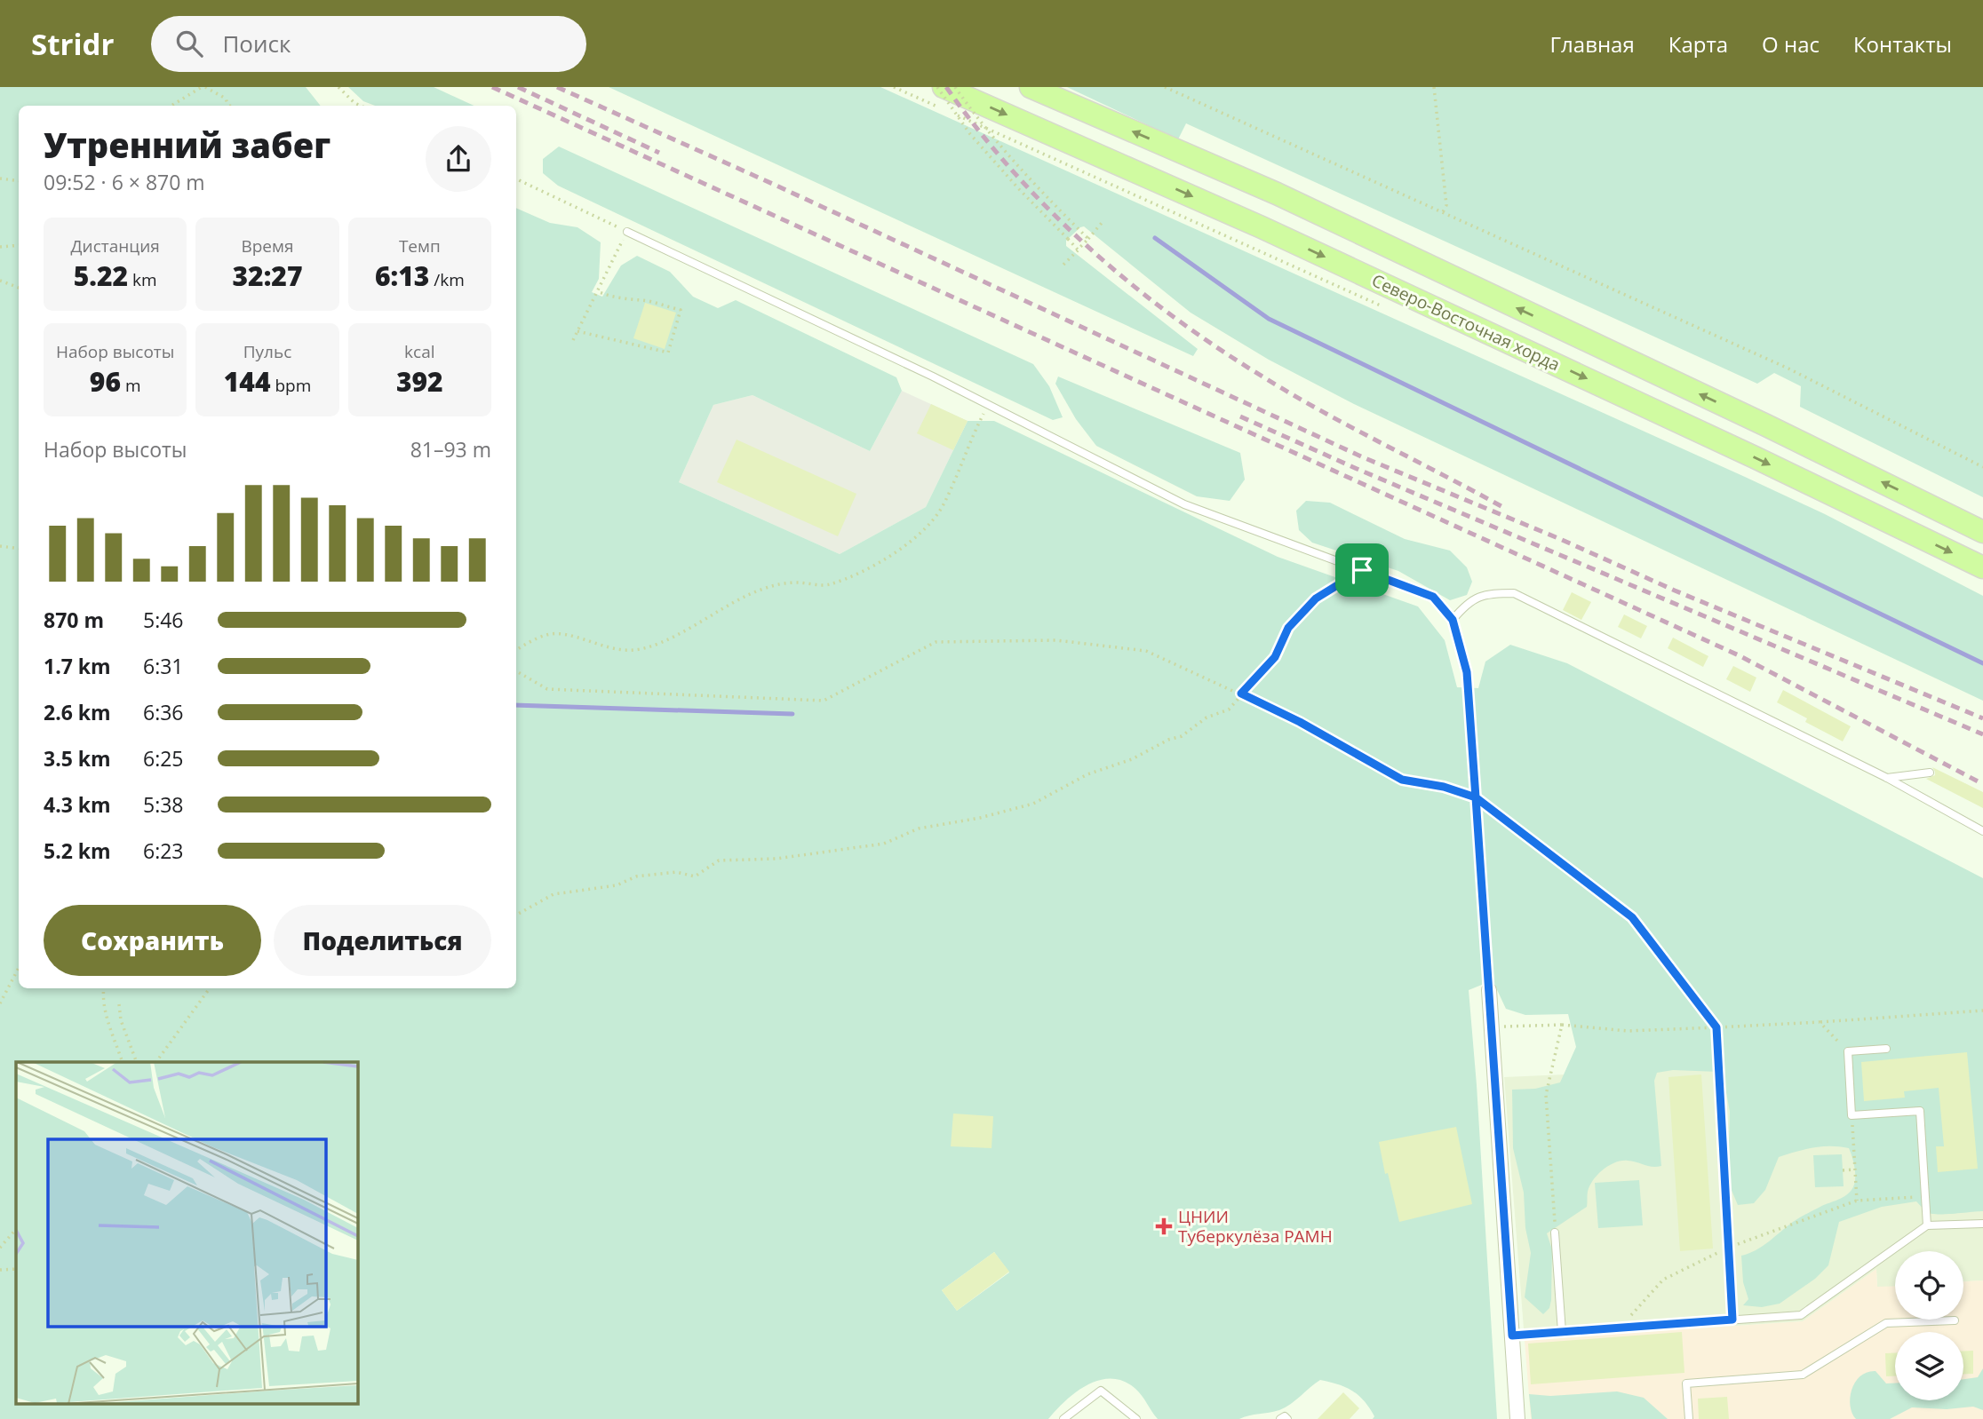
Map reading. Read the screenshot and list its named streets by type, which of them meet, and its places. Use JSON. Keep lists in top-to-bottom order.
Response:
{
  "streets": {
    "main road": ["Северо-Восточная хорда"]
  },
  "places": {
    "health": ["ЦНИИ Туберкулёза РАМН"]
  },
  "page": {
    "header": "Stridr",
    "search": "Поиск",
    "nav": [
      "Главная",
      "Карта",
      "О нас",
      "Контакты"
    ],
    "heading": ["Утренний забег", "09:52 · 6 × 870 m"],
    "stats": [
      ["Дистанция", "5.22 km"],
      ["Время", "32:27"],
      ["Темп", "6:13 /km"],
      ["Набор высоты", "96 m"],
      ["Пульс", "144 bpm"],
      ["kcal", "392"]
    ],
    "chart": ["Набор высоты", "81–93 m"],
    "list": [
      {
        "name": "870 m",
        "note": "5:46"
      },
      {
        "name": "1.7 km",
        "note": "6:31"
      },
      {
        "name": "2.6 km",
        "note": "6:36"
      },
      {
        "name": "3.5 km",
        "note": "6:25"
      },
      {
        "name": "4.3 km",
        "note": "5:38"
      },
      {
        "name": "5.2 km",
        "note": "6:23"
      }
    ],
    "buttons": ["Сохранить", "Поделиться"]
  }
}
